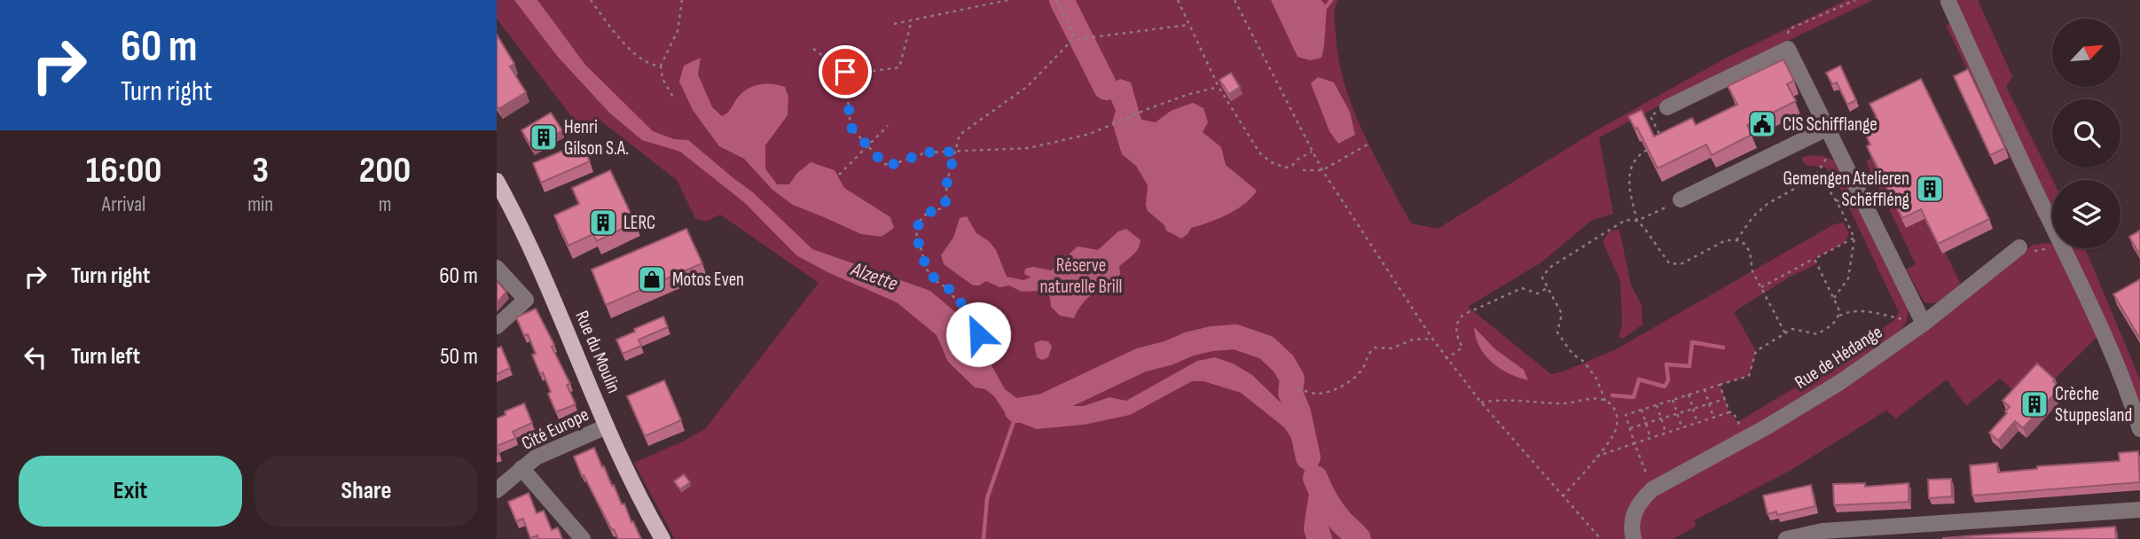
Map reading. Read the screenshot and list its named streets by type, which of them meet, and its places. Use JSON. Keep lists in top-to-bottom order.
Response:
{
  "streets": {
    "main road": ["Rue du Moulin"],
    "street": ["Rue de Hédange", "Cité Europe"]
  },
  "crossings": [
    ["Rue du Moulin", "Cité Europe"]
  ],
  "water": ["Alzette"],
  "parks": ["Réserve naturelle Brill"],
  "places": {
    "public building": ["CIS Schifflange"],
    "building": [
      "Henri Gilson S.A.",
      "Gemengen Atelieren Schëffléng",
      "LERC",
      "Crèche Stuppesland"
    ],
    "shop": ["Motos Even"]
  },
  "north": "top right",
  "page": {
    "turn": ["60 m", "Turn right"],
    "eta": [
      "16:00",
      "Arrival",
      "3",
      "min",
      "200",
      "m"
    ],
    "list": [
      {
        "name": "Turn right",
        "value": "60 m"
      },
      {
        "name": "Turn left",
        "value": "50 m"
      }
    ],
    "buttons": ["Exit", "Share"]
  }
}
